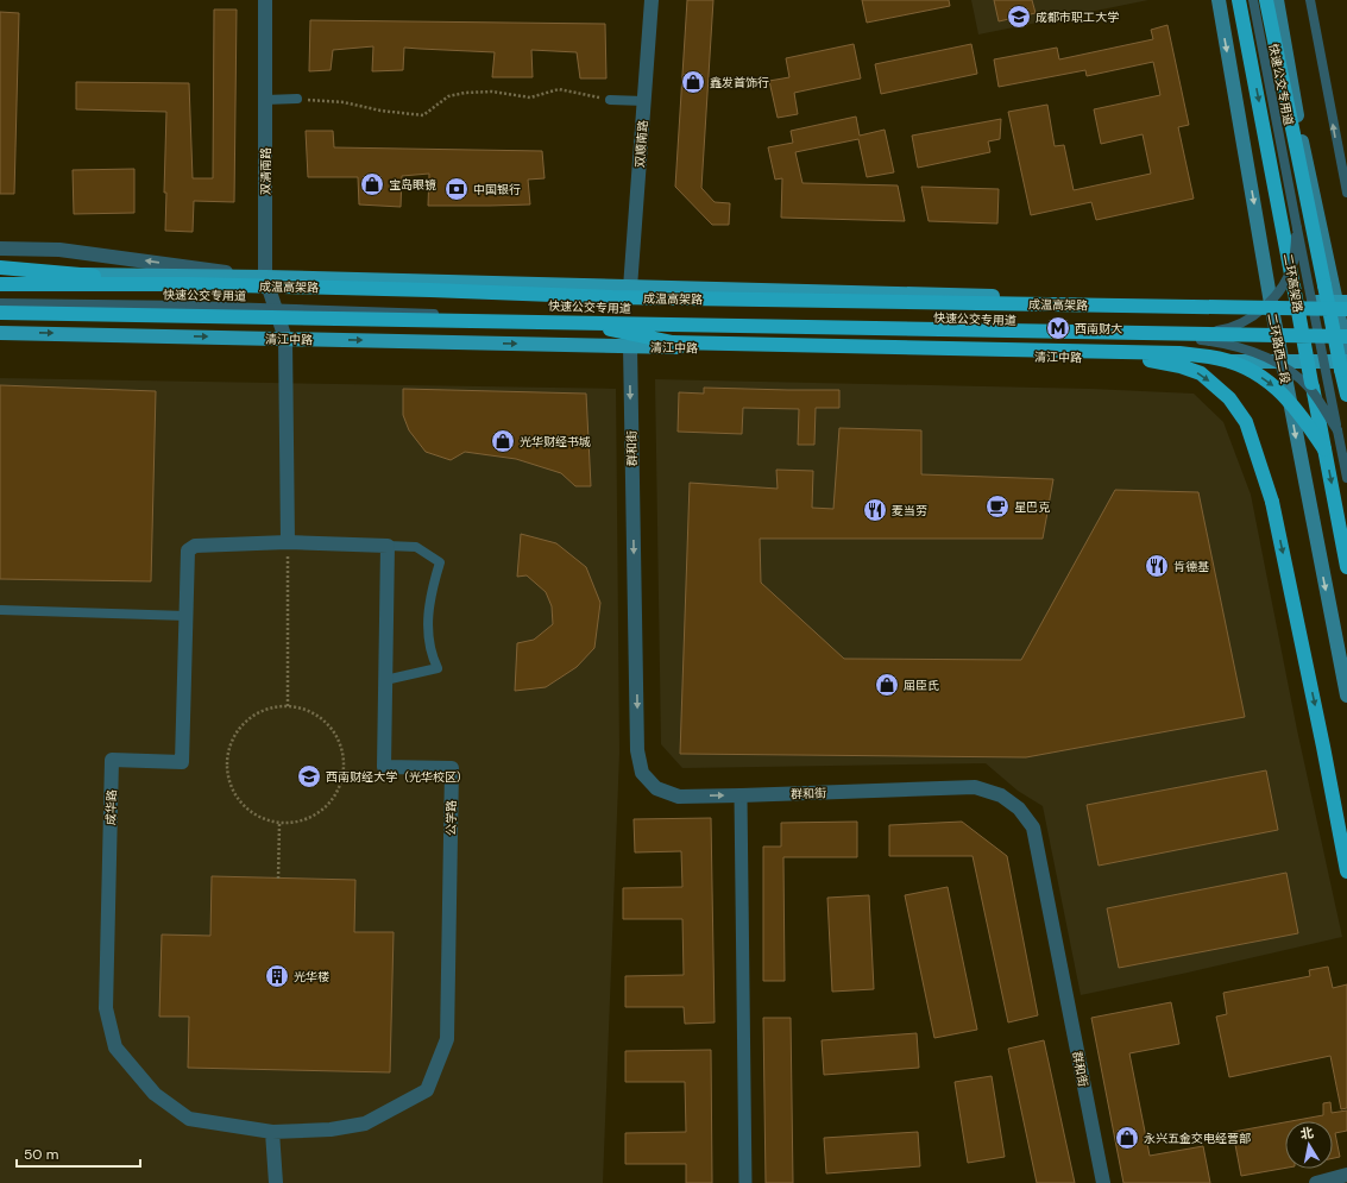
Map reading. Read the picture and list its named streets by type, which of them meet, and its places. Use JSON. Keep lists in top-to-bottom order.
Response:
{
  "streets": {
    "highway": ["二环高架路", "成温高架路"],
    "main road": ["清江中路", "二环路西二段"],
    "street": [
      "双顺南路",
      "双清南路",
      "群和街",
      "成华路",
      "公学路"
    ],
    "lane": ["快速公交专用道"]
  },
  "crossings": [
    ["双清南路", "清江中路"],
    ["双清南路", "成华路"],
    ["清江中路", "二环路西二段"],
    ["清江中路", "群和街"],
    ["成华路", "公学路"]
  ],
  "one_way": ["群和街"],
  "places": {
    "school or university": ["成都市职工大学", "西南财经大学（光华校区）"],
    "shop": [
      "鑫发首饰行",
      "宝岛眼镜",
      "光华财经书城",
      "屈臣氏",
      "永兴五金交电经营部"
    ],
    "bank": ["中国银行"],
    "metro station": ["西南财大"],
    "cafe": ["星巴克"],
    "restaurant": ["麦当劳", "肯德基"],
    "building": ["光华楼"]
  },
  "scale_bar": "50 m",
  "north": "top"
}
